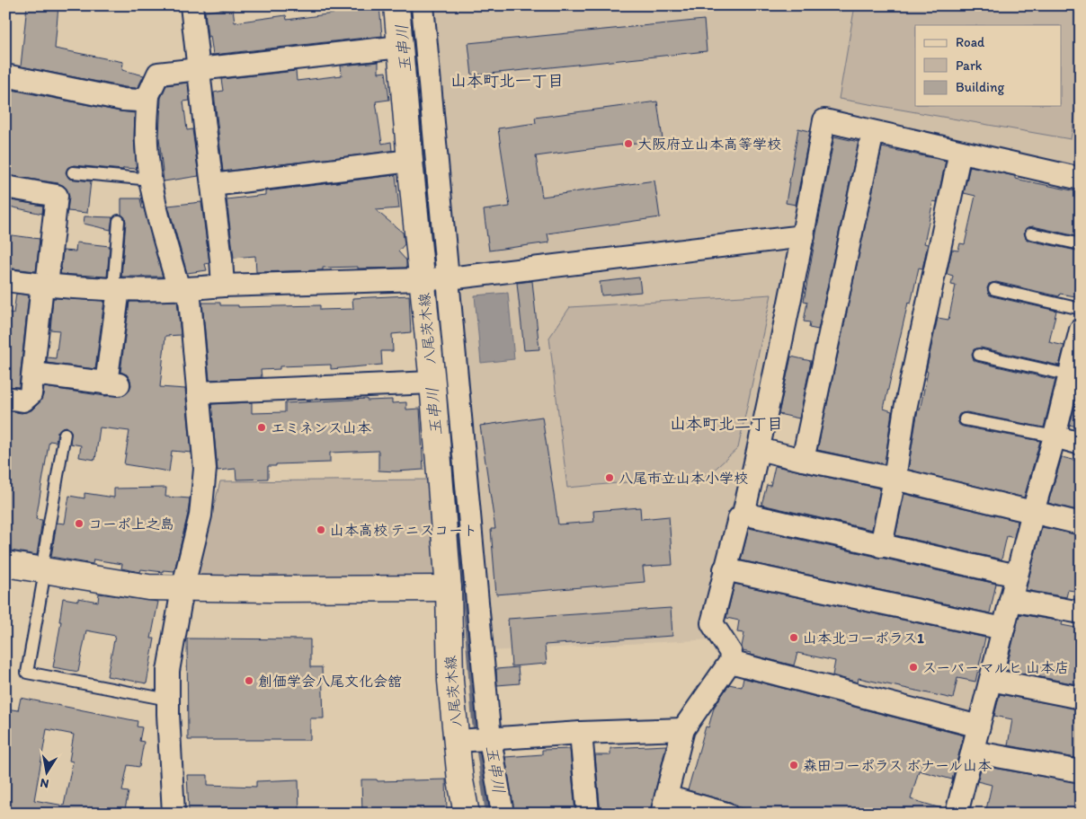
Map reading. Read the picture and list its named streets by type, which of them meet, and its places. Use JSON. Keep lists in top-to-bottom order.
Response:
{
  "streets": {
    "main road": ["八尾茨木線"]
  },
  "districts": ["山本町北一丁目", "山本町北二丁目"],
  "water": ["玉串川"],
  "places": [
    "大阪府立山本高等学校",
    "エミネンス山本",
    "八尾市立山本小学校",
    "コーポ上之島",
    "山本高校 テニスコート",
    "山本北コーポラス1",
    "スーパーマルヒ 山本店",
    "創価学会八尾文化会舘",
    "森田コーポラス ボナール山本"
  ],
  "legend": ["Road", "Park", "Building"],
  "north": "bottom"
}
